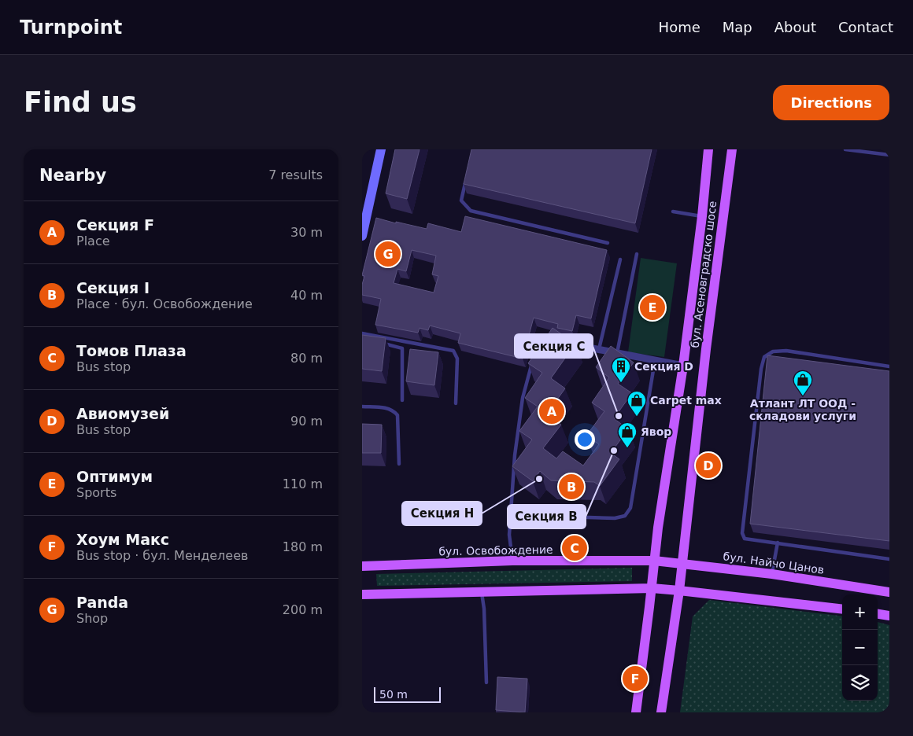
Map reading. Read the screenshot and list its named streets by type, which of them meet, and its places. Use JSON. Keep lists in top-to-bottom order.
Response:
{
  "streets": {
    "main road": ["бул. Асеновградско шосе", "бул. Освобождение", "бул. Найчо Цанов"]
  },
  "crossings": [
    ["бул. Асеновградско шосе", "бул. Освобождение"],
    ["бул. Асеновградско шосе", "бул. Найчо Цанов"],
    ["бул. Освобождение", "бул. Найчо Цанов"]
  ],
  "places": {
    "building": ["Секция D"],
    "shop": ["Атлант ЛТ ООД - складови услуги", "Carpet max", "Явор"],
    "other": ["Секция C", "Секция B", "Секция H"]
  },
  "scale_bar": "50 m",
  "page": {
    "header": "Turnpoint",
    "nav": [
      "Home",
      "Map",
      "About",
      "Contact"
    ],
    "buttons": "Directions",
    "title": "Find us",
    "heading": ["Nearby", "7 results"],
    "list": [
      {
        "mark": "A",
        "name": "Секция F",
        "note": "Place",
        "value": "30 m"
      },
      {
        "mark": "B",
        "name": "Секция I",
        "note": "Place · бул. Освобождение",
        "value": "40 m"
      },
      {
        "mark": "C",
        "name": "Томов Плаза",
        "note": "Bus stop",
        "value": "80 m"
      },
      {
        "mark": "D",
        "name": "Авиомузей",
        "note": "Bus stop",
        "value": "90 m"
      },
      {
        "mark": "E",
        "name": "Оптимум",
        "note": "Sports",
        "value": "110 m"
      },
      {
        "mark": "F",
        "name": "Хоум Макс",
        "note": "Bus stop · бул. Менделеев",
        "value": "180 m"
      },
      {
        "mark": "G",
        "name": "Panda",
        "note": "Shop",
        "value": "200 m"
      }
    ],
    "pins": [
      "G",
      "E",
      "A",
      "D",
      "B",
      "C",
      "F"
    ],
    "map_buttons": ["+", "−"],
    "scale": "50 m"
  }
}
